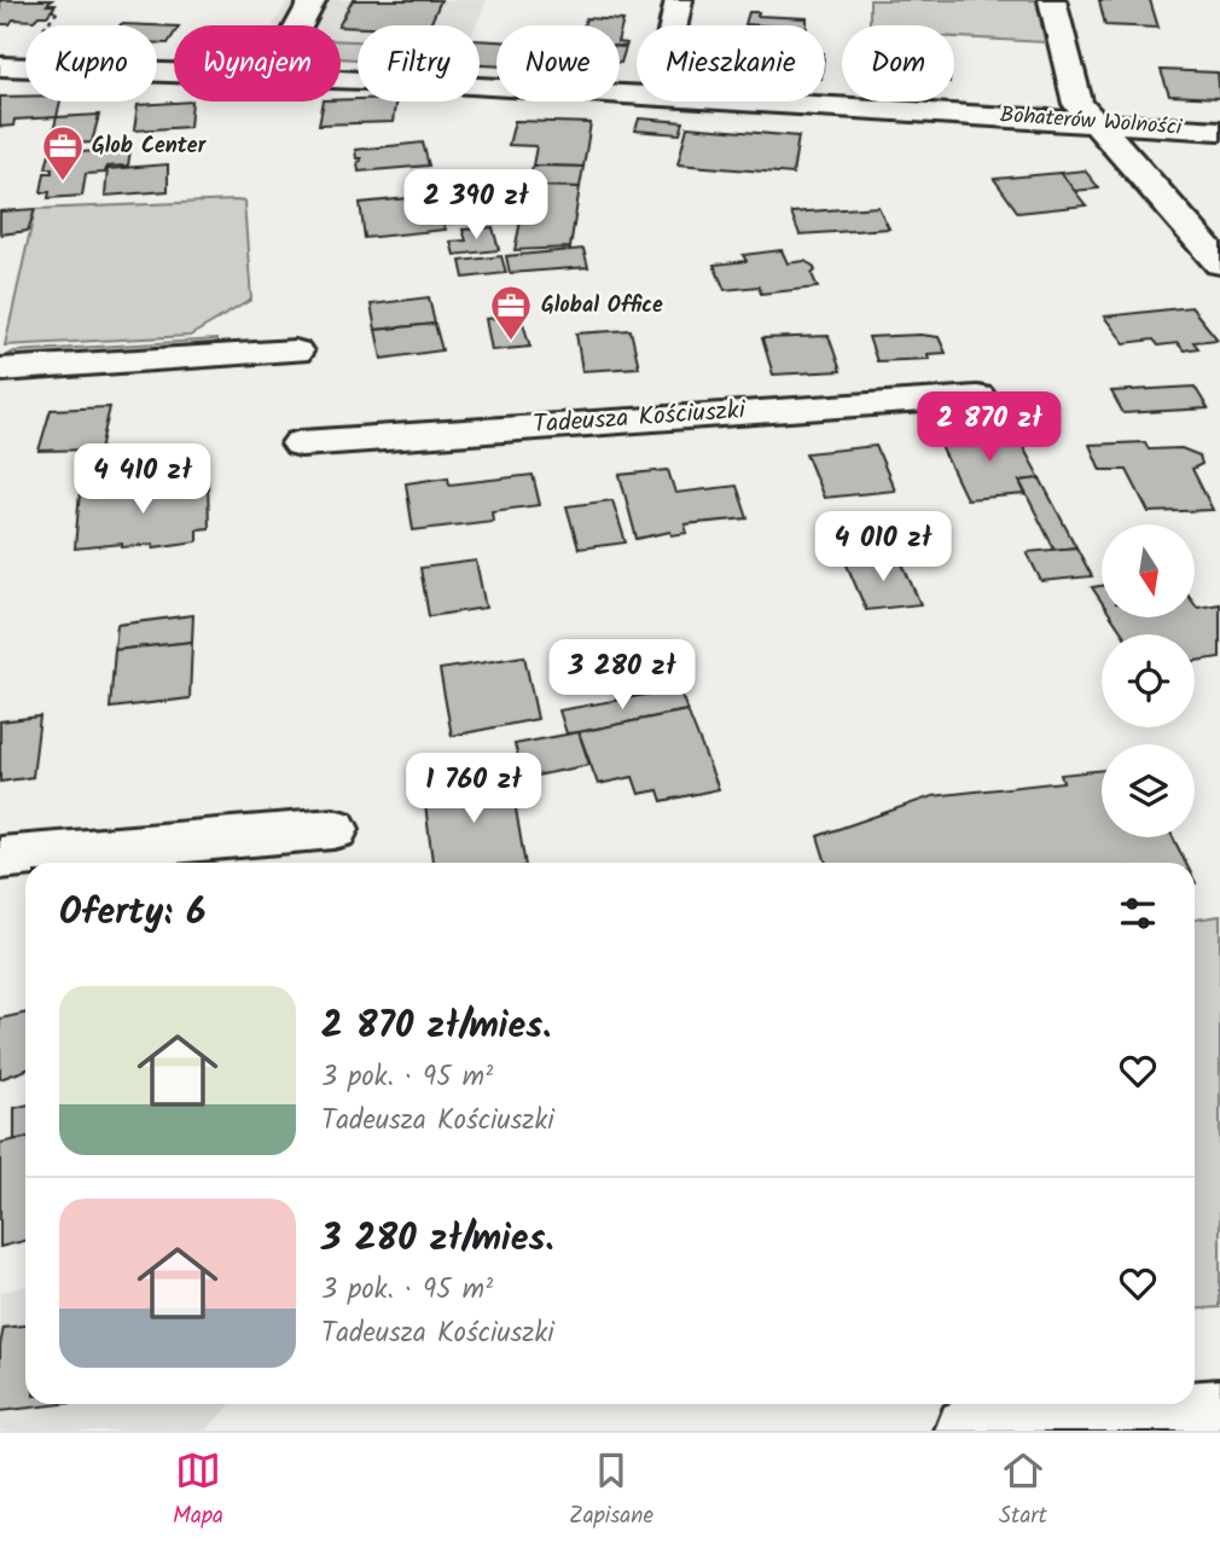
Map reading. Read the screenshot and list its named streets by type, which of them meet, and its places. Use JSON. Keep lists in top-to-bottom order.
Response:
{
  "streets": {
    "street": ["Bohaterów Wolności", "Tadeusza Kościuszki"]
  },
  "places": {
    "office": ["Glob Center", "Global Office"]
  },
  "north": "bottom",
  "page": {
    "chip": [
      "Kupno",
      "Wynajem",
      "Filtry",
      "Nowe",
      "Mieszkanie",
      "Dom"
    ],
    "price": [
      "2 390 zł",
      "2 870 zł",
      "4 410 zł",
      "4 010 zł",
      "3 280 zł",
      "1 760 zł"
    ],
    "heading": "Oferty: 6",
    "list": [
      {
        "name": "2 870 zł/mies.",
        "note": "3 pok. · 95 m² · Tadeusza Kościuszki"
      },
      {
        "name": "3 280 zł/mies.",
        "note": "3 pok. · 95 m² · Tadeusza Kościuszki"
      }
    ],
    "tabs": ["Mapa", "Zapisane", "Start"]
  }
}
